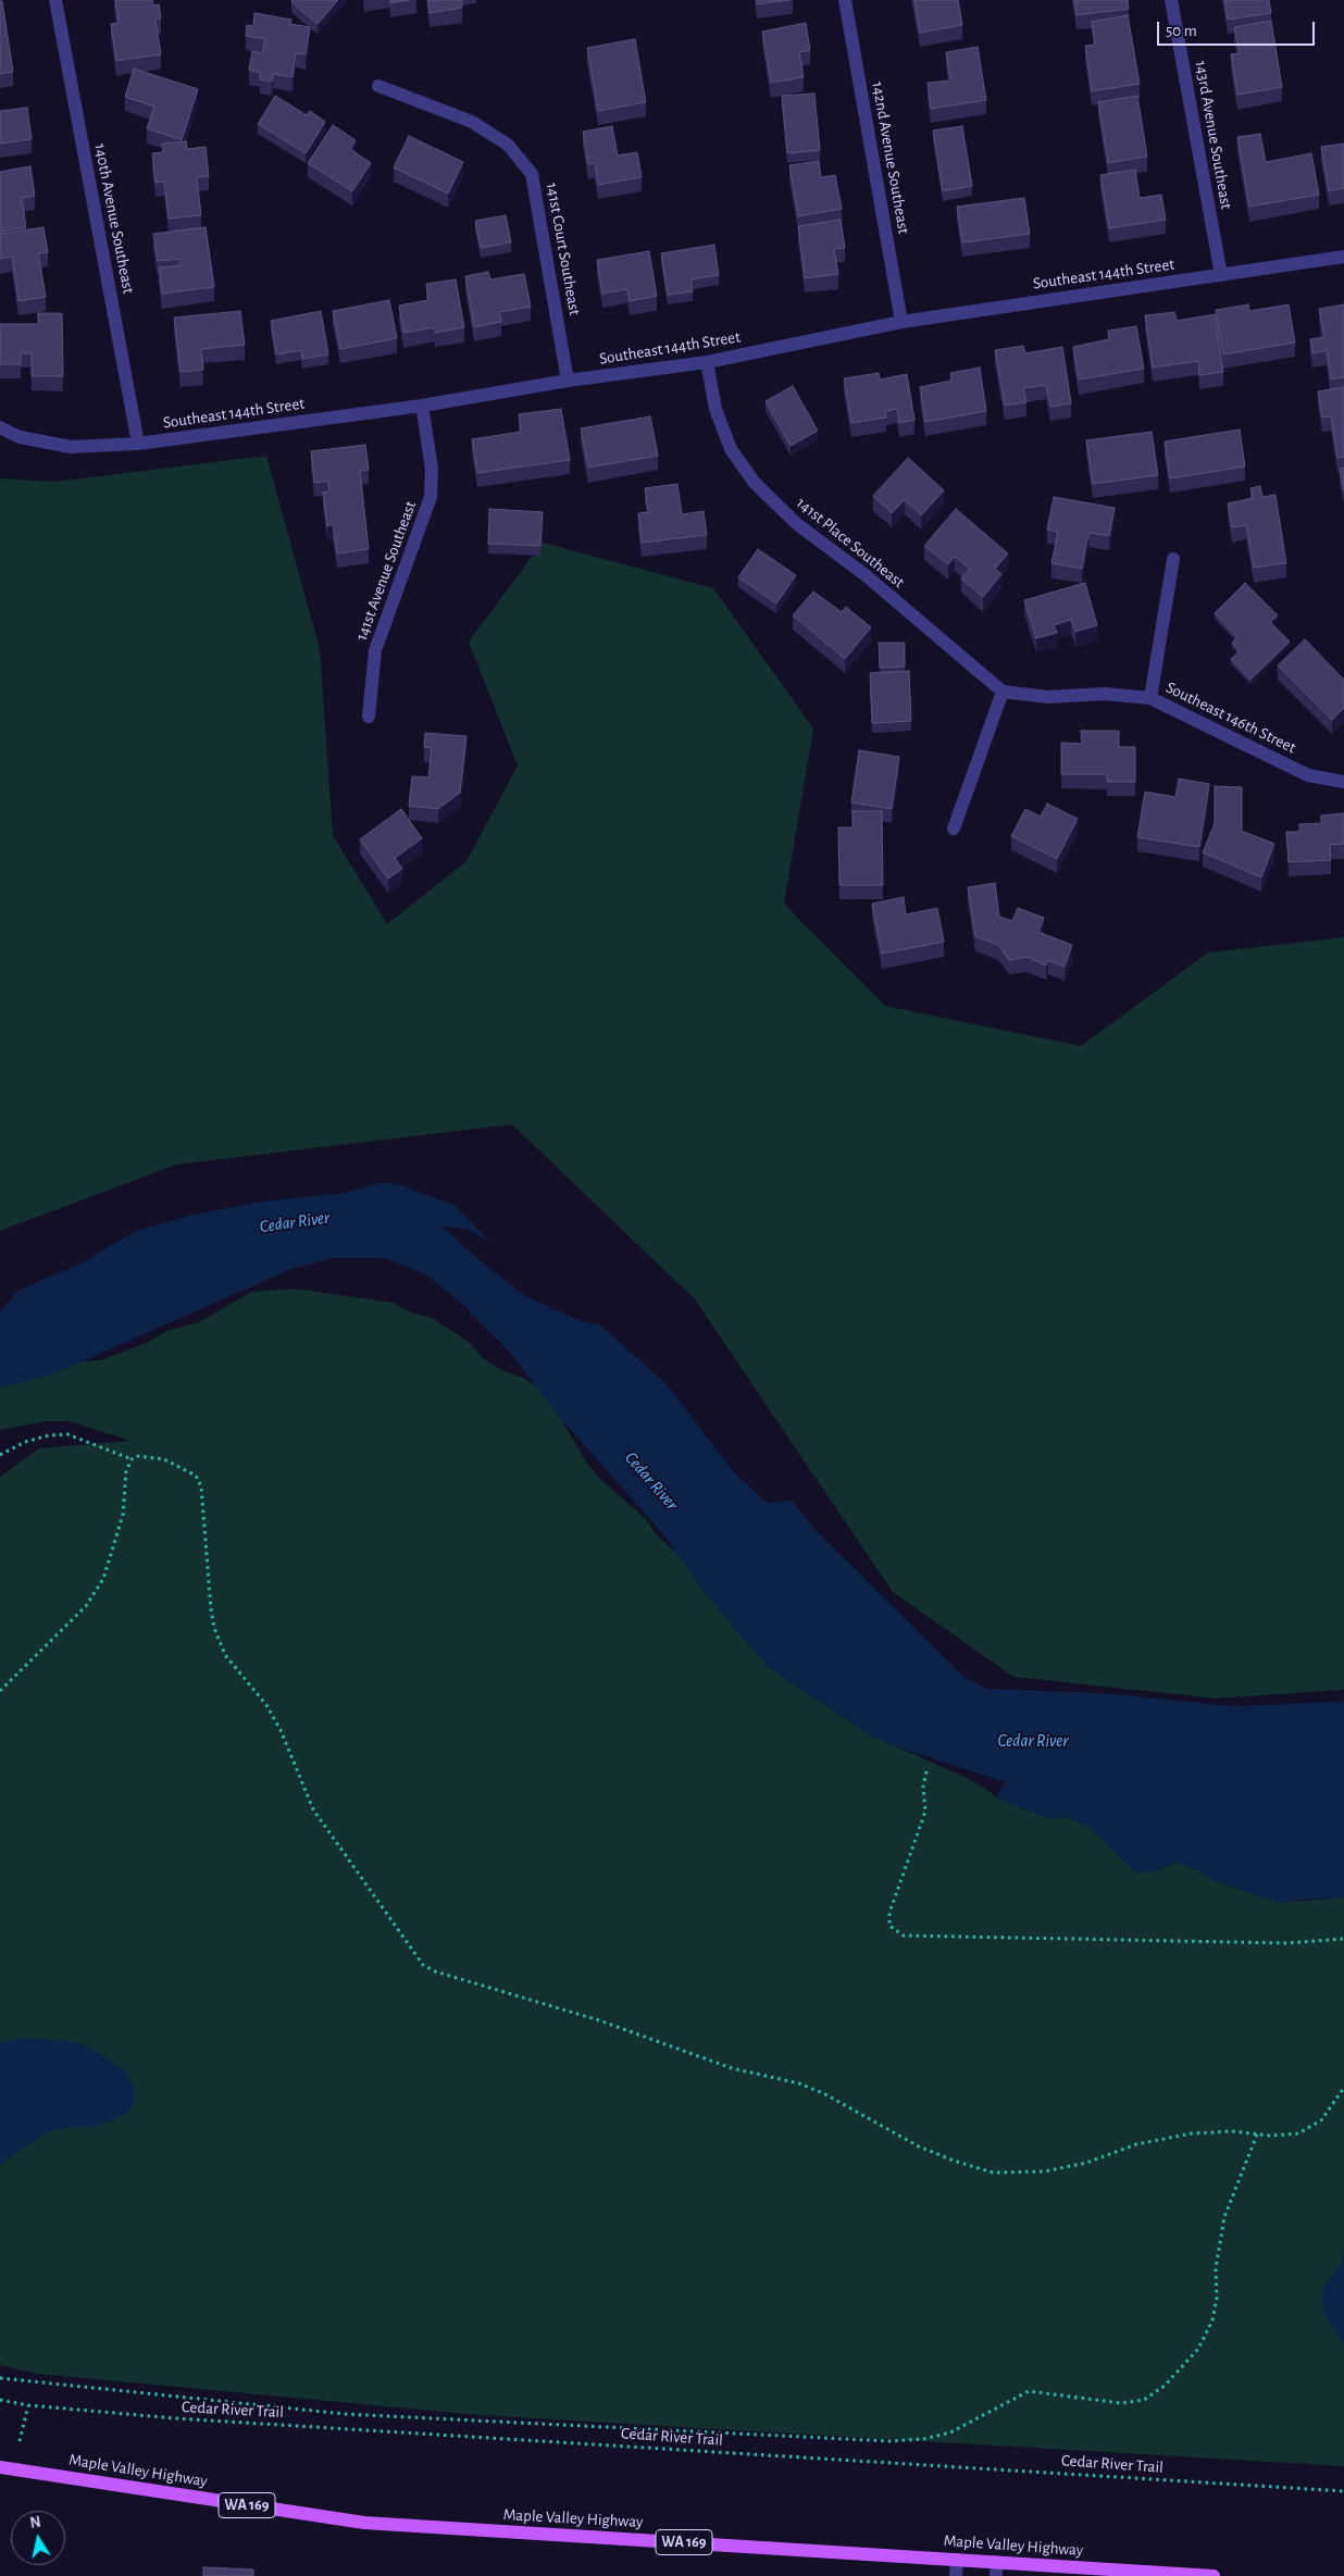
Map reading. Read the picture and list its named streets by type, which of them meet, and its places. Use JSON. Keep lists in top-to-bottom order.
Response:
{
  "streets": {
    "main road": ["Maple Valley Highway", "WA 169"],
    "street": [
      "143rd Avenue Southeast",
      "142nd Avenue Southeast",
      "140th Avenue Southeast",
      "141st Court Southeast",
      "Southeast 144th Street",
      "141st Place Southeast",
      "141st Avenue Southeast",
      "Southeast 146th Street"
    ],
    "path": ["Cedar River Trail"]
  },
  "crossings": [
    ["143rd Avenue Southeast", "Southeast 144th Street"],
    ["142nd Avenue Southeast", "Southeast 144th Street"],
    ["140th Avenue Southeast", "Southeast 144th Street"],
    ["141st Court Southeast", "Southeast 144th Street"],
    ["Southeast 144th Street", "141st Place Southeast"],
    ["Southeast 144th Street", "141st Avenue Southeast"],
    ["141st Place Southeast", "Southeast 146th Street"]
  ],
  "water": ["Cedar River"],
  "scale_bar": "50 m",
  "north": "top"
}
